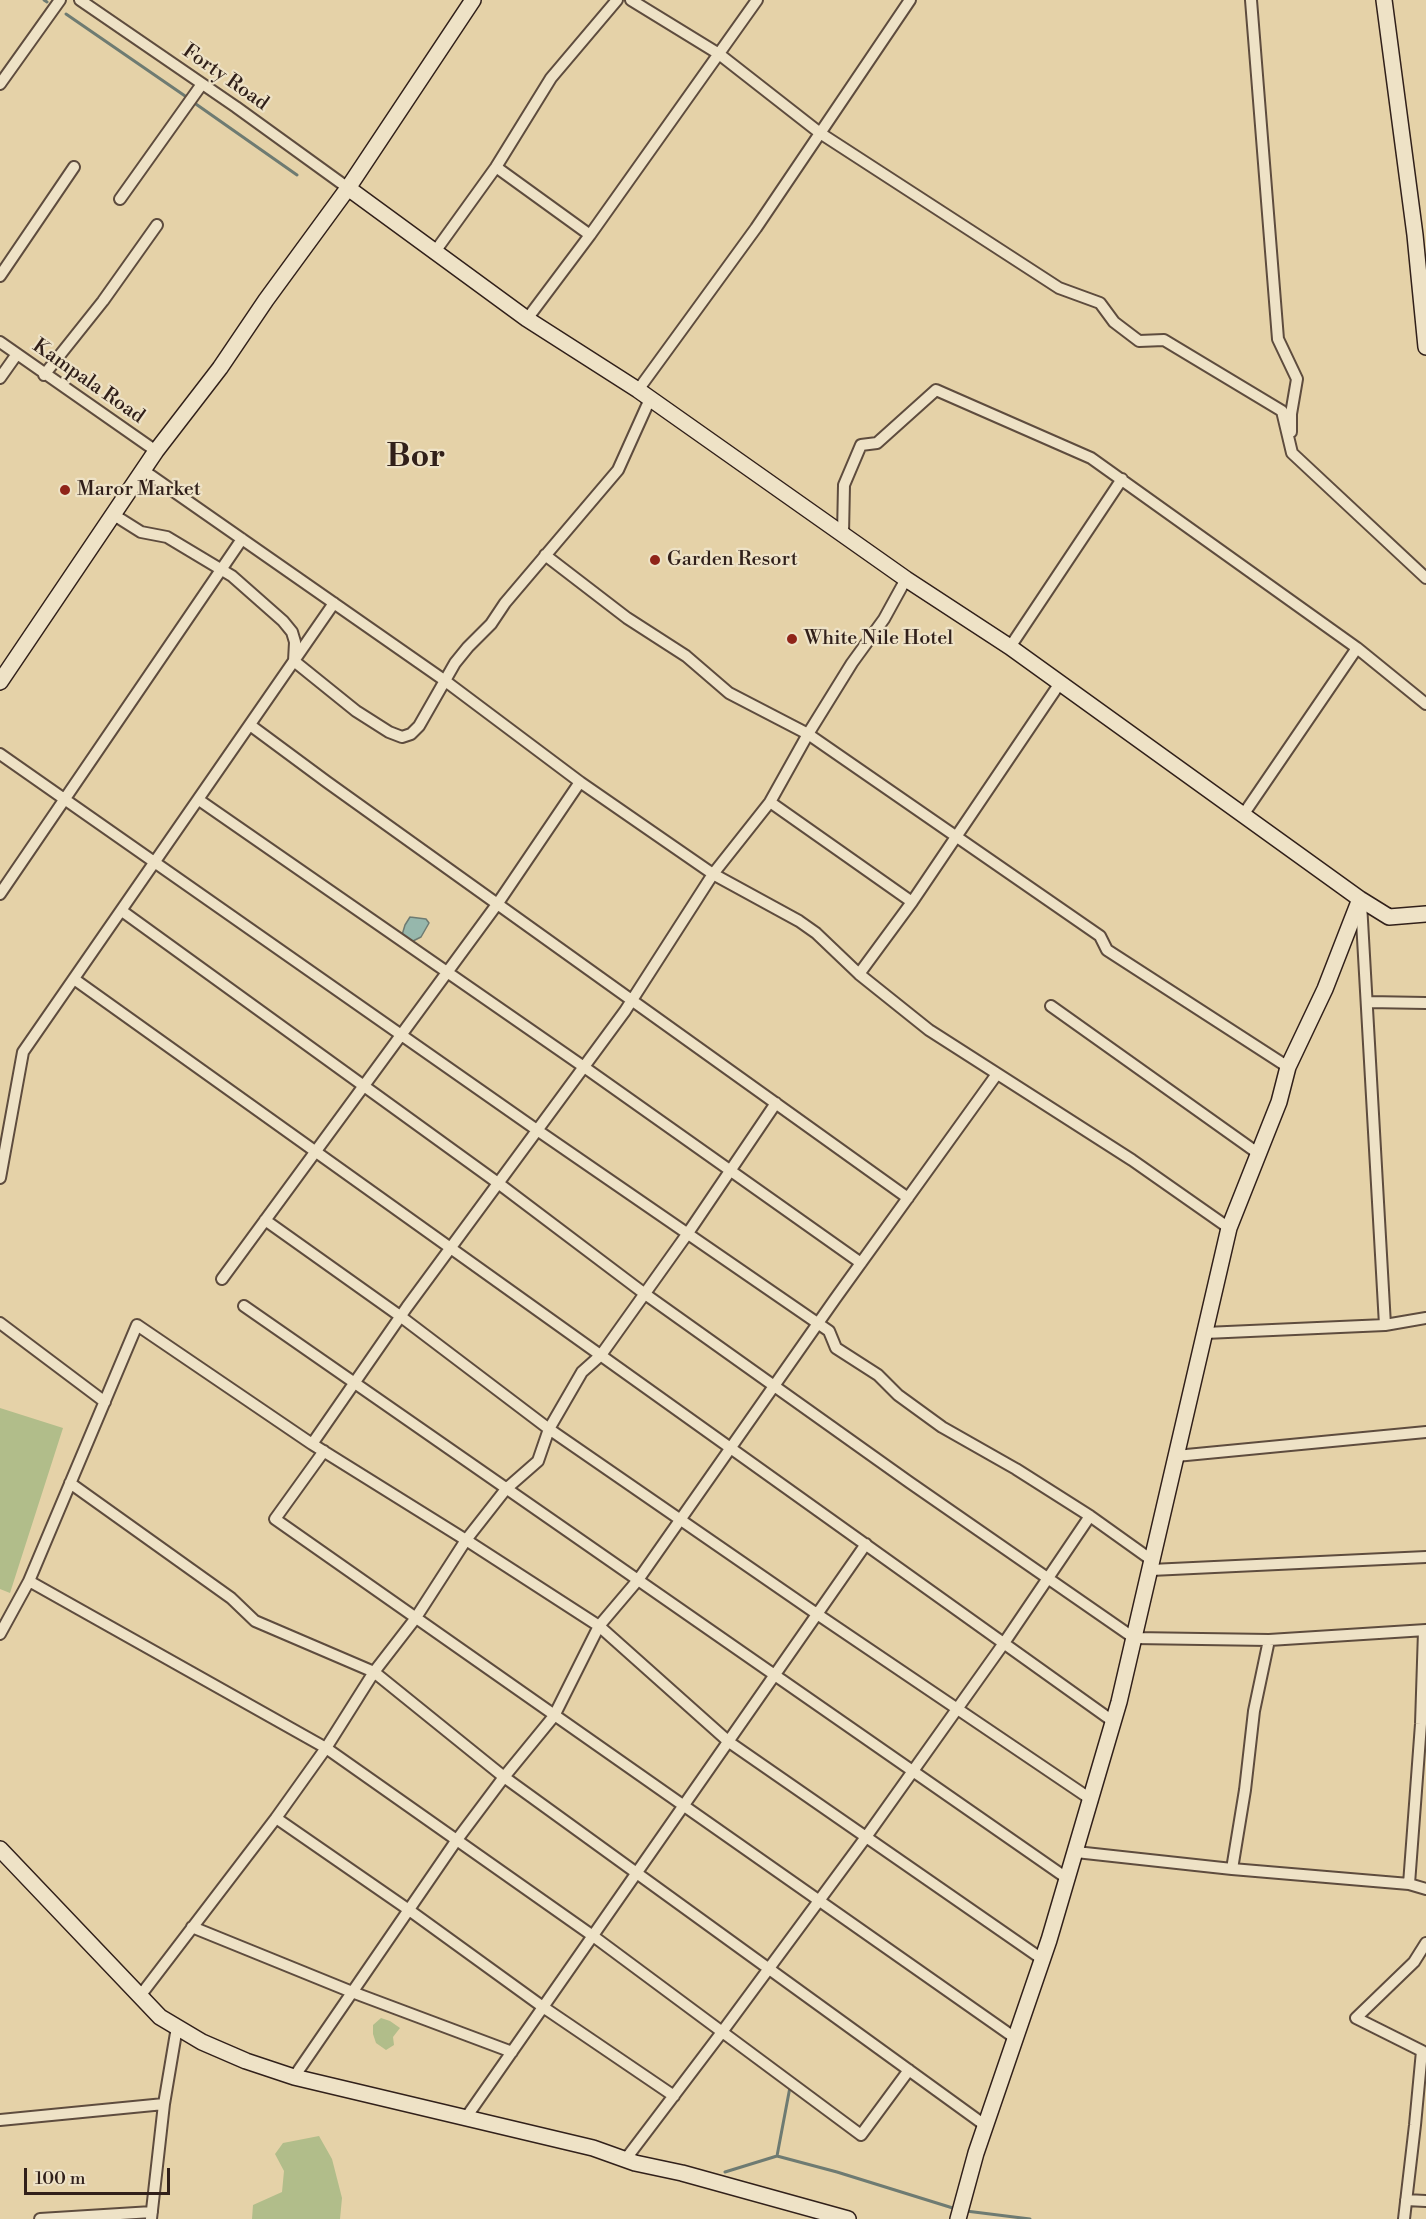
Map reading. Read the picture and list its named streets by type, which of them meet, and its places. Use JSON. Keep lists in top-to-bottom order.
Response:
{
  "streets": {
    "street": ["Forty Road", "Kampala Road"]
  },
  "districts": ["Bor"],
  "places": ["Maror Market", "Garden Resort", "White Nile Hotel"],
  "scale_bar": "100 m"
}
